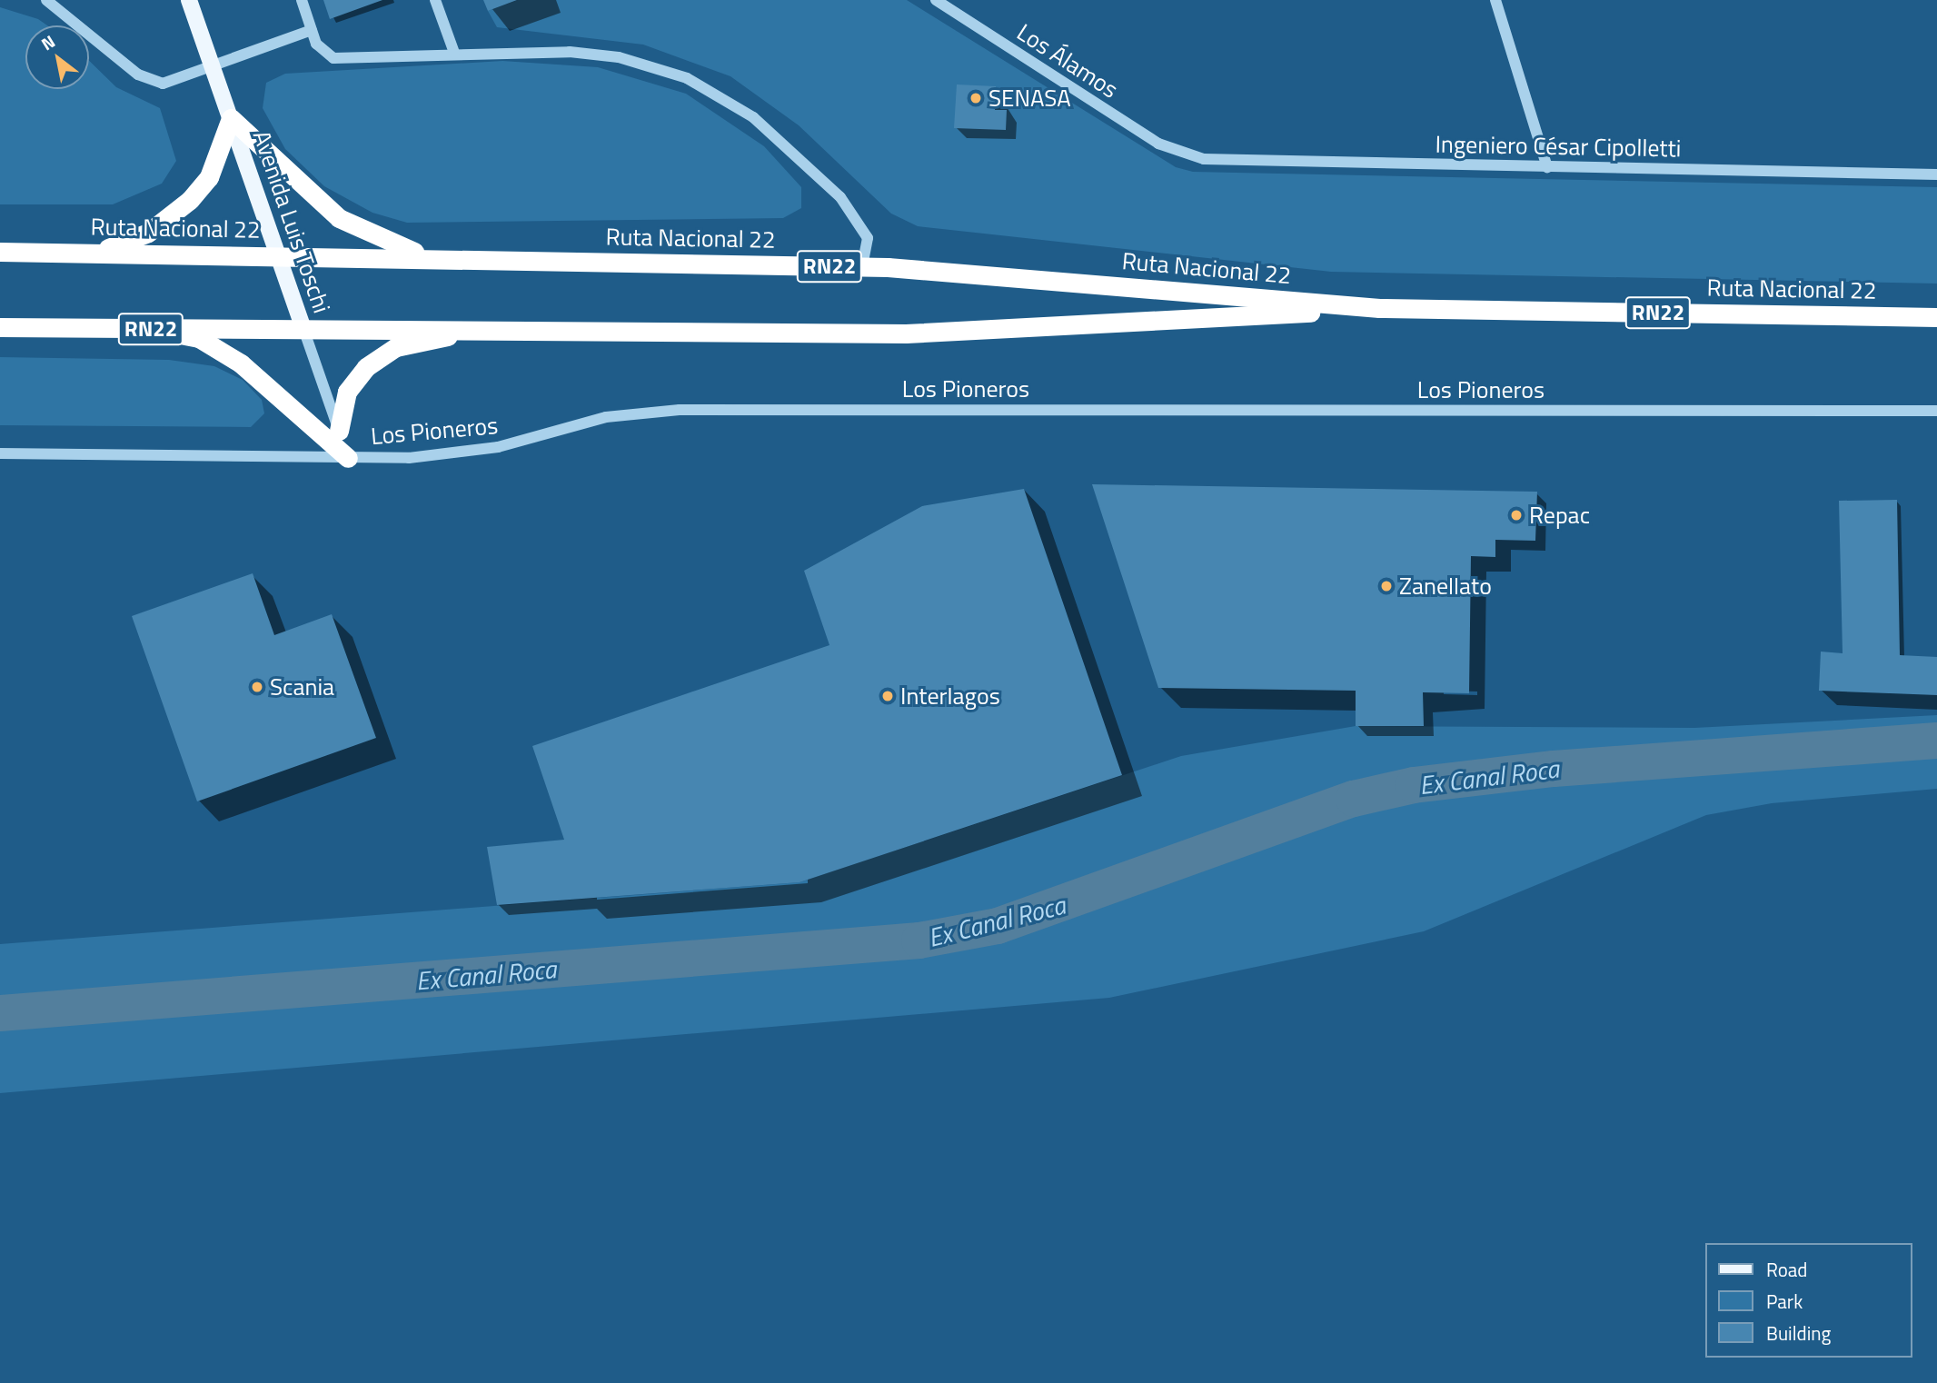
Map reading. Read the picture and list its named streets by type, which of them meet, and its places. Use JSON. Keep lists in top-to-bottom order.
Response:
{
  "streets": {
    "highway": ["Ruta Nacional 22", "RN22"],
    "main road": ["Avenida Luis Toschi"],
    "street": ["Los Álamos", "Ingeniero César Cipolletti", "Los Pioneros"]
  },
  "crossings": [
    ["Los Álamos", "Ingeniero César Cipolletti"],
    ["Avenida Luis Toschi", "Ruta Nacional 22"],
    ["Avenida Luis Toschi", "Los Pioneros"]
  ],
  "water": ["Ex Canal Roca"],
  "places": [
    "SENASA",
    "Repac",
    "Zanellato",
    "Scania",
    "Interlagos"
  ],
  "legend": ["Road", "Park", "Building"],
  "north": "top left"
}
